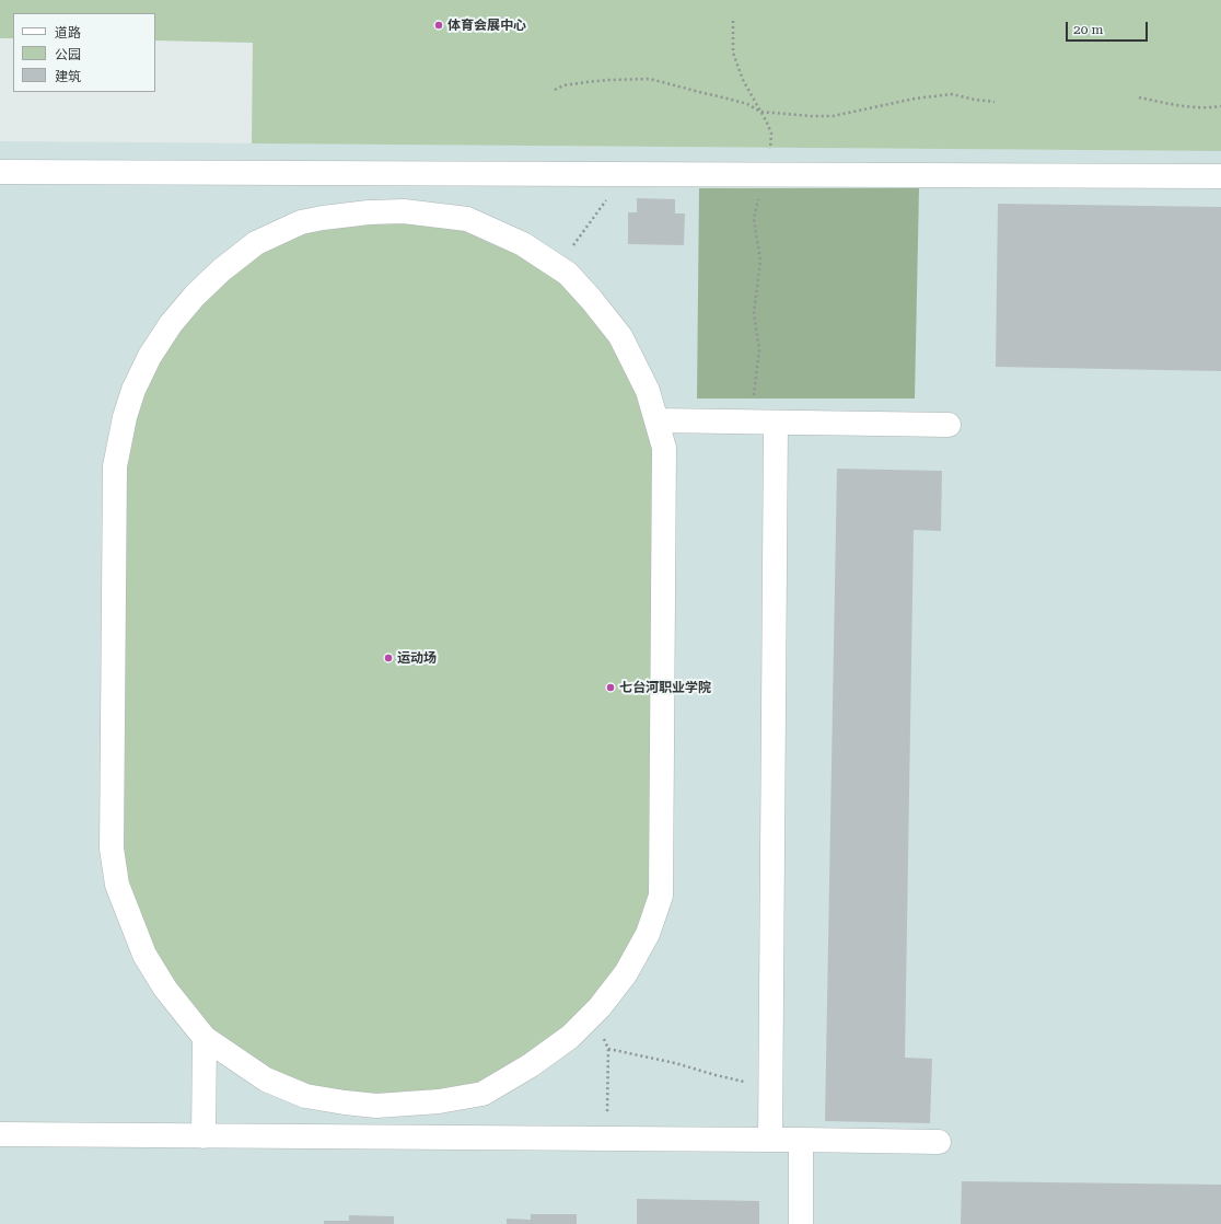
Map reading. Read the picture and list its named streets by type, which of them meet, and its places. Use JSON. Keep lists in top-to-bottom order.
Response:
{
  "places": ["体育会展中心", "运动场", "七台河职业学院"],
  "legend": ["道路", "公园", "建筑"],
  "scale_bar": "20 m"
}
